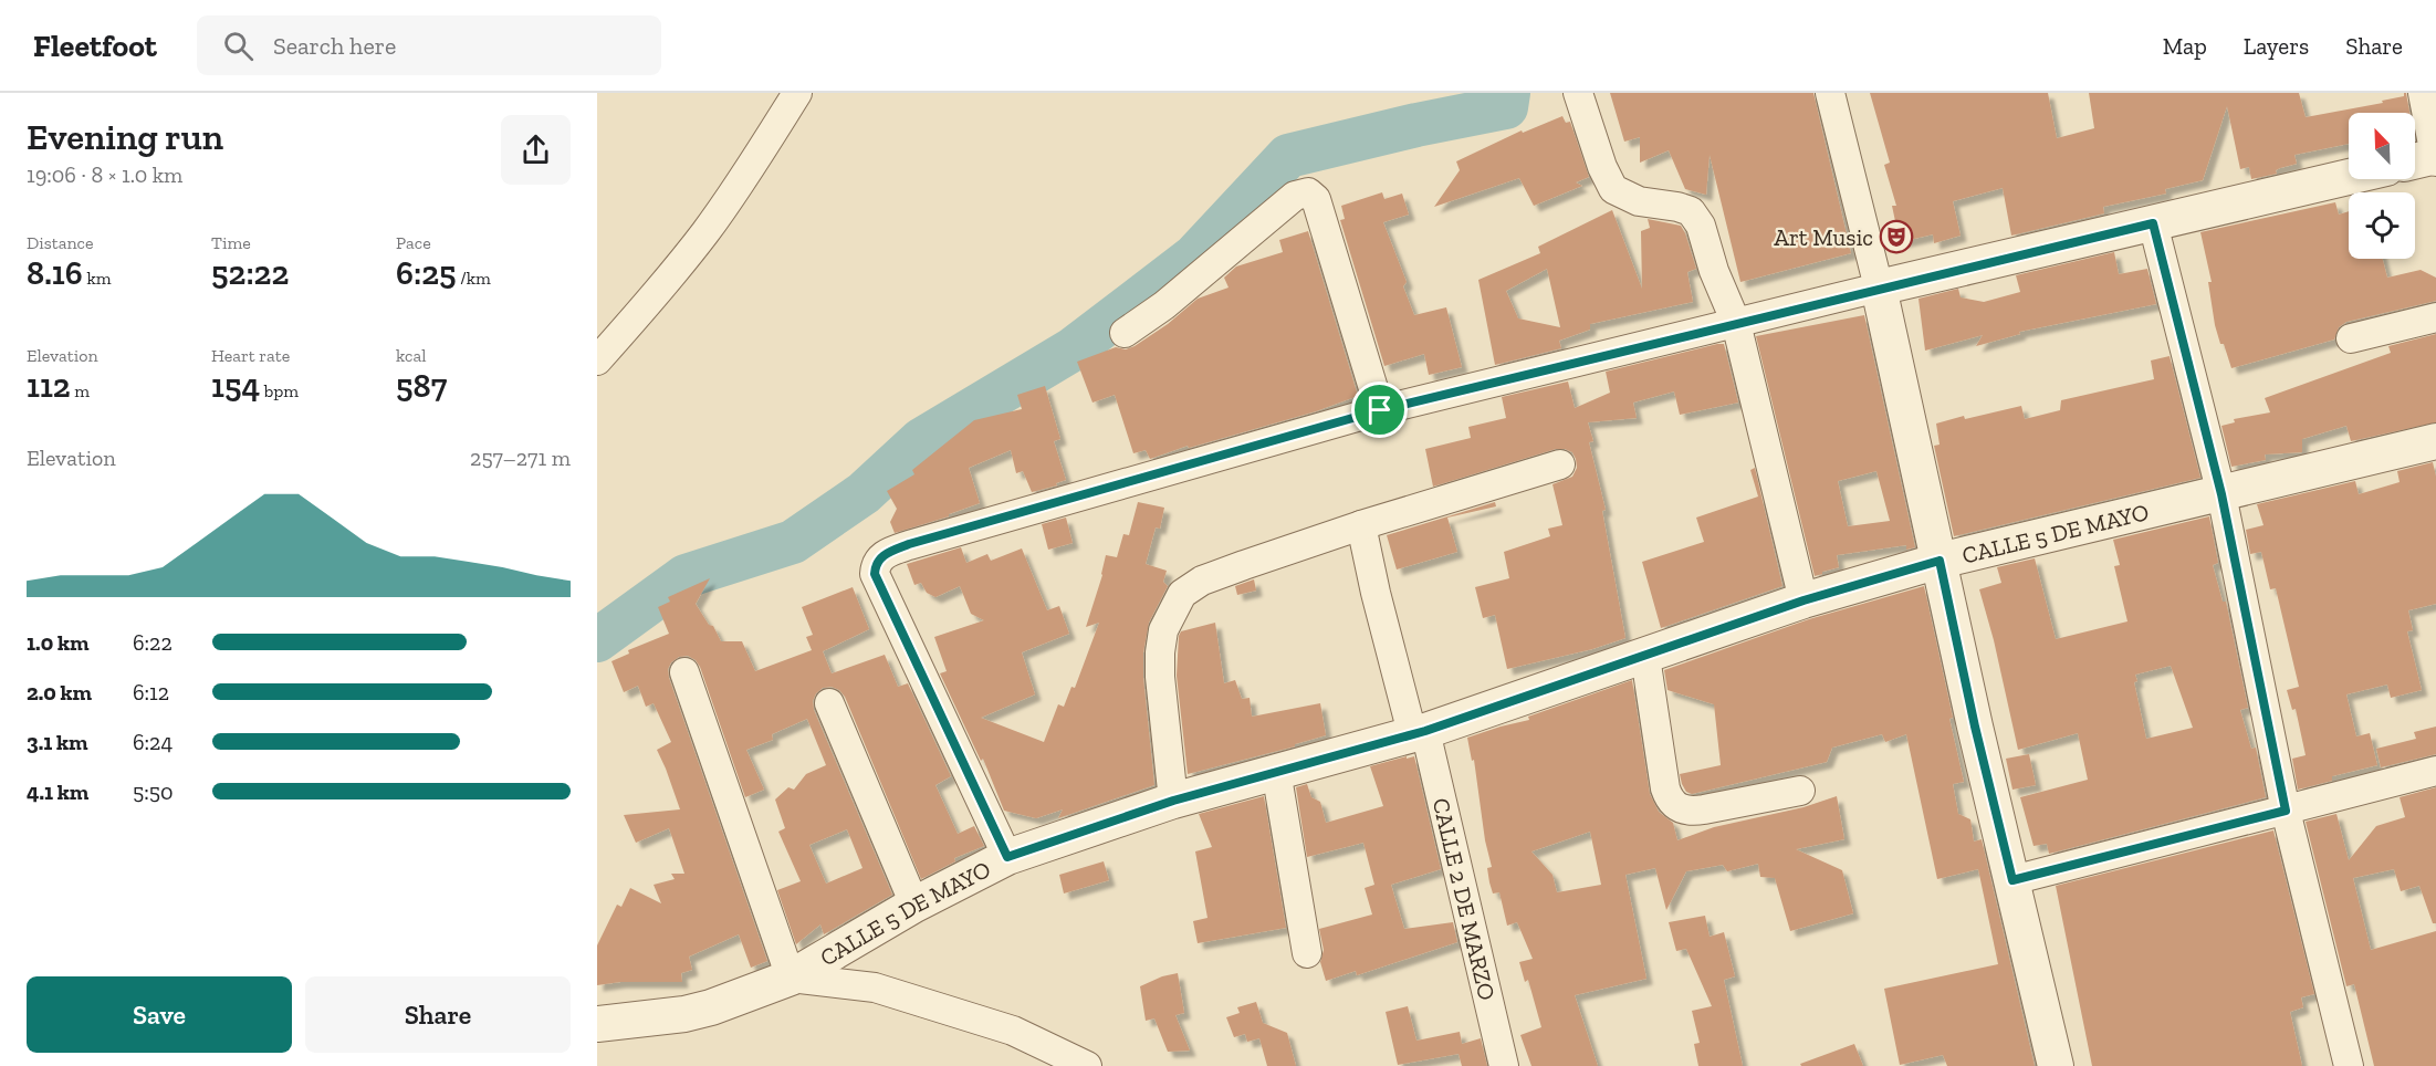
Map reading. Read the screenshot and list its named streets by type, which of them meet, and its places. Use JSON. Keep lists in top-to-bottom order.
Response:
{
  "streets": {
    "street": ["CALLE 5 DE MAYO", "CALLE 2 DE MARZO"]
  },
  "crossings": [
    ["CALLE 5 DE MAYO", "CALLE 2 DE MARZO"]
  ],
  "places": {
    "theatre": ["Art Music"]
  },
  "north": "top left",
  "page": {
    "header": "Fleetfoot",
    "search": "Search here",
    "nav": ["Map", "Layers", "Share"],
    "heading": ["Evening run", "19:06 · 8 × 1.0 km"],
    "stats": [
      ["Distance", "8.16 km"],
      ["Time", "52:22"],
      ["Pace", "6:25 /km"],
      ["Elevation", "112 m"],
      ["Heart rate", "154 bpm"],
      ["kcal", "587"]
    ],
    "chart": ["Elevation", "257–271 m"],
    "list": [
      {
        "name": "1.0 km",
        "note": "6:22"
      },
      {
        "name": "2.0 km",
        "note": "6:12"
      },
      {
        "name": "3.1 km",
        "note": "6:24"
      },
      {
        "name": "4.1 km",
        "note": "5:50"
      }
    ],
    "buttons": ["Save", "Share"]
  }
}
